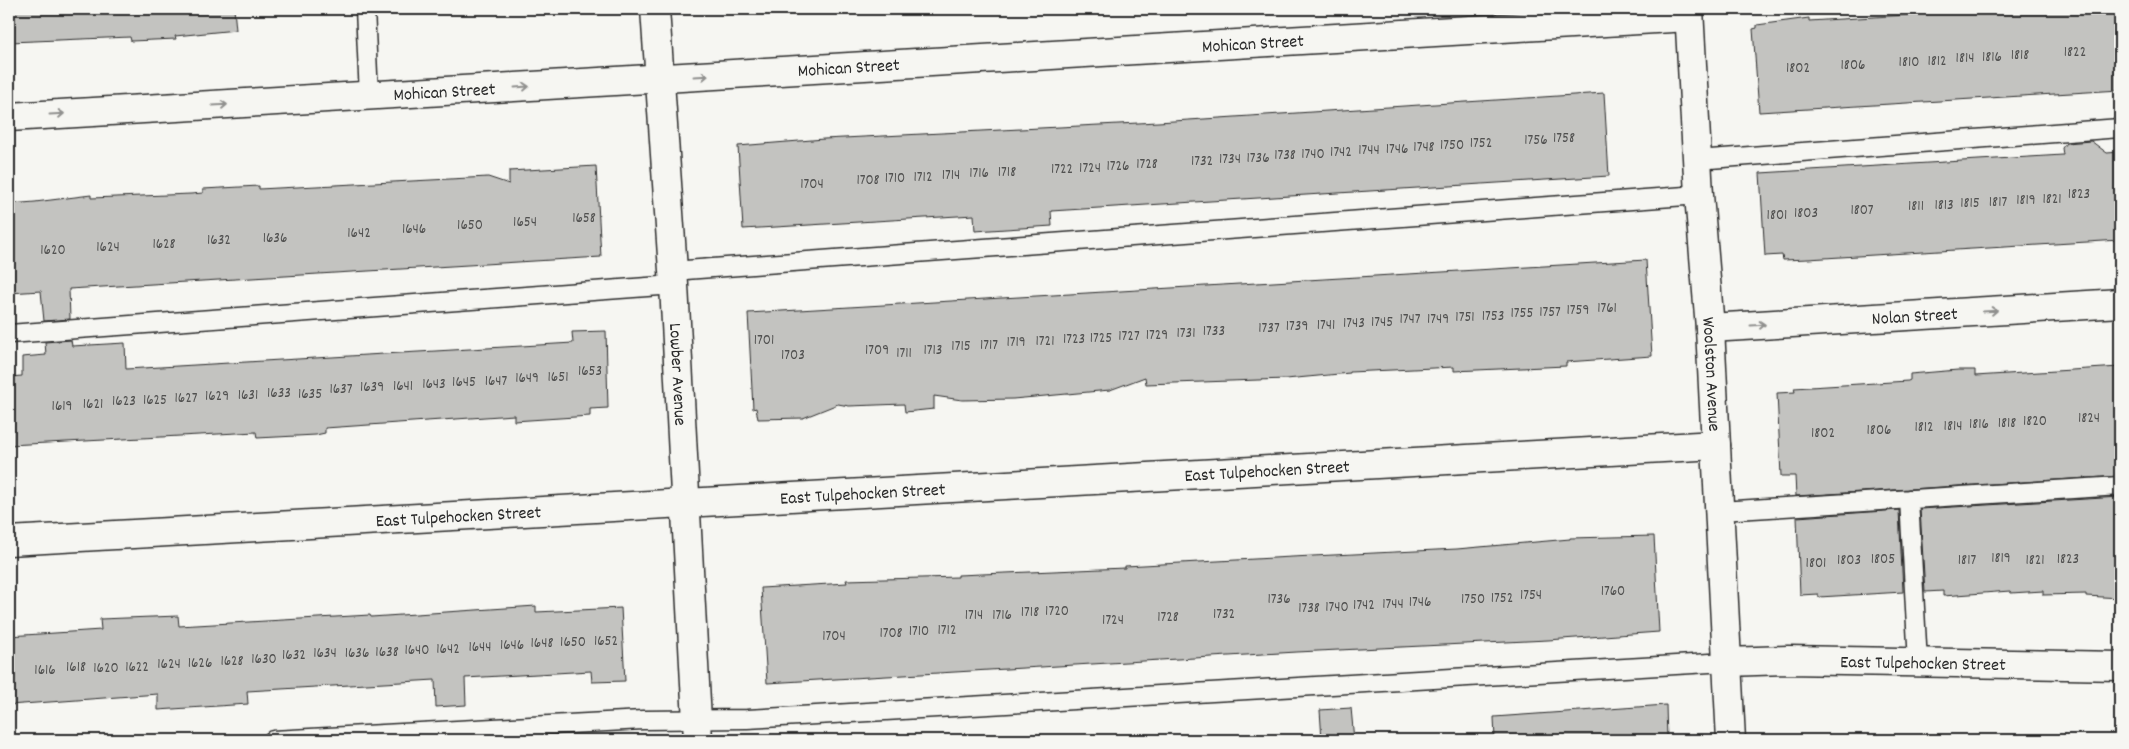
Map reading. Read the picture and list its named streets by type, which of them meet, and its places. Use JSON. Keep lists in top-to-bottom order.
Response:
{
  "streets": {
    "street": [
      "Mohican Street",
      "Nolan Street",
      "Lowber Avenue",
      "Woolston Avenue",
      "East Tulpehocken Street"
    ]
  },
  "crossings": [
    ["Mohican Street", "Lowber Avenue"],
    ["Mohican Street", "Woolston Avenue"],
    ["Nolan Street", "Woolston Avenue"],
    ["Lowber Avenue", "East Tulpehocken Street"],
    ["Woolston Avenue", "East Tulpehocken Street"]
  ],
  "one_way": ["Mohican Street", "Nolan Street"],
  "house_numbers": [
    "1822",
    "1818",
    "1816",
    "1814",
    "1812",
    "1810",
    "1806",
    "1802",
    "1758",
    "1756",
    "1752",
    "1750",
    "1748",
    "1746",
    "1744",
    "1742",
    "1740",
    "1738",
    "1736",
    "1734",
    "1732",
    "1728",
    "1726",
    "1724",
    "1722",
    "1718",
    "1716",
    "1714",
    "1712",
    "1710",
    "1708",
    "1704",
    "1823",
    "1821",
    "1819",
    "1817",
    "1815",
    "1813",
    "1811",
    "1807",
    "1803",
    "1801",
    "1658",
    "1654",
    "1650",
    "1646",
    "1642",
    "1636",
    "1632",
    "1628",
    "1624",
    "1620",
    "1761",
    "1759",
    "1757",
    "1755",
    "1753",
    "1751",
    "1747",
    "1749",
    "1745",
    "1743",
    "1741",
    "1739",
    "1737",
    "1733",
    "1731",
    "1729",
    "1727",
    "1725",
    "1723",
    "1701",
    "1721",
    "1719",
    "1717",
    "1715",
    "1709",
    "1713",
    "1711",
    "1703",
    "1653",
    "1651",
    "1649",
    "1647",
    "1645",
    "1643",
    "1641",
    "1639",
    "1637",
    "1633",
    "1635",
    "1631",
    "1629",
    "1627",
    "1625",
    "1623",
    "1621",
    "1619",
    "1824",
    "1820",
    "1818",
    "1816",
    "1814",
    "1812",
    "1806",
    "1802",
    "1819",
    "1805",
    "1823",
    "1803",
    "1817",
    "1821",
    "1801",
    "1760",
    "1754",
    "1752",
    "1736",
    "1750",
    "1746",
    "1744",
    "1742",
    "1740",
    "1738",
    "1720",
    "1718",
    "1732",
    "1714",
    "1716",
    "1728",
    "1724",
    "1712",
    "1710",
    "1708",
    "1704",
    "1652",
    "1650",
    "1648",
    "1646",
    "1644",
    "1642",
    "1640",
    "1638",
    "1634",
    "1636",
    "1632",
    "1630",
    "1628",
    "1626",
    "1624",
    "1618",
    "1622",
    "1620",
    "1616"
  ]
}
